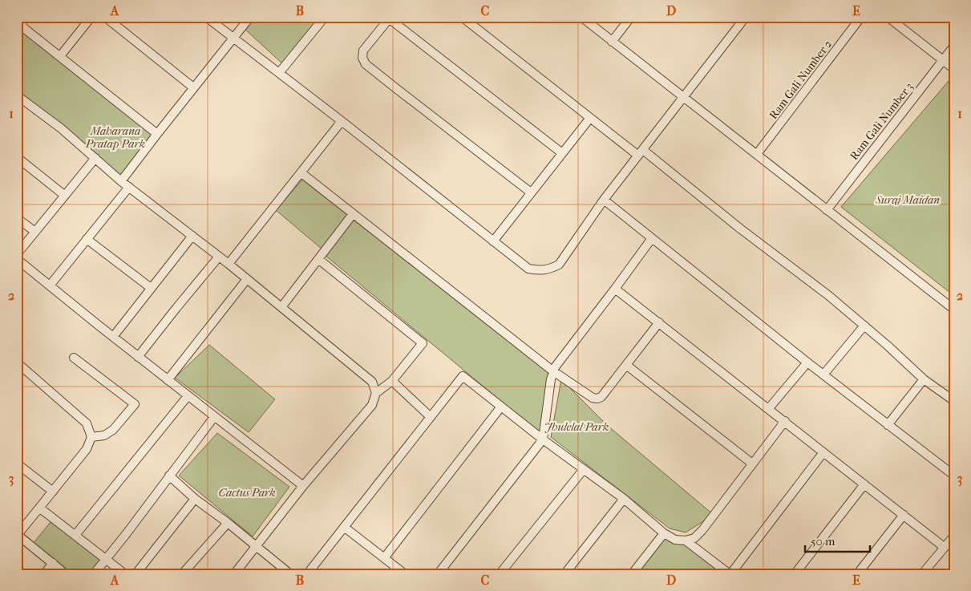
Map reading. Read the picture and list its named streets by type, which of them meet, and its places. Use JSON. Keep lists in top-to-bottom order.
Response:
{
  "streets": {
    "street": ["Ram Gali Number 2", "Ram Gali Number 3"]
  },
  "parks": [
    "Maharana Pratap Park",
    "Suraj Maidan",
    "Jhulelal Park",
    "Cactus Park"
  ],
  "scale_bar": "50 m",
  "grid": {
    "columns": [
      "A",
      "B",
      "C",
      "D",
      "E"
    ],
    "rows": ["1", "2", "3"]
  }
}
